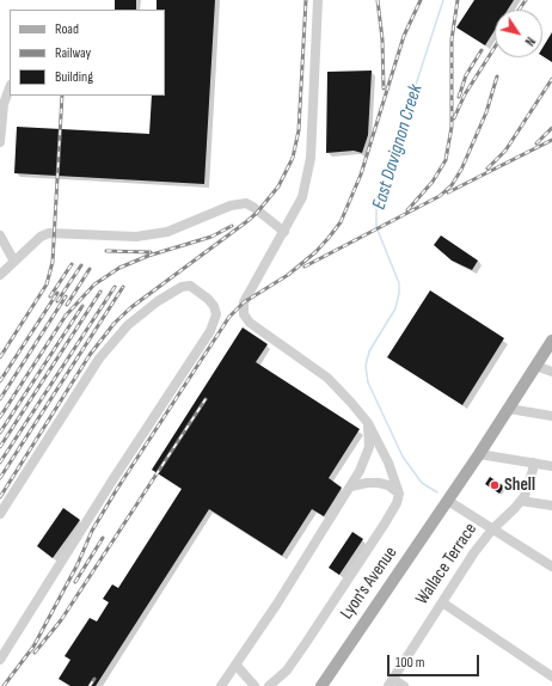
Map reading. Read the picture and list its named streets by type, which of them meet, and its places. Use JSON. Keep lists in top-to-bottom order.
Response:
{
  "streets": {
    "main road": ["Wallace Terrace", "Lyon's Avenue"]
  },
  "crossings": [
    ["Wallace Terrace", "Lyon's Avenue"]
  ],
  "water": ["East Davignon Creek"],
  "places": ["Shell"],
  "legend": ["Road", "Railway", "Building"],
  "scale_bar": "100 m",
  "north": "bottom right"
}
